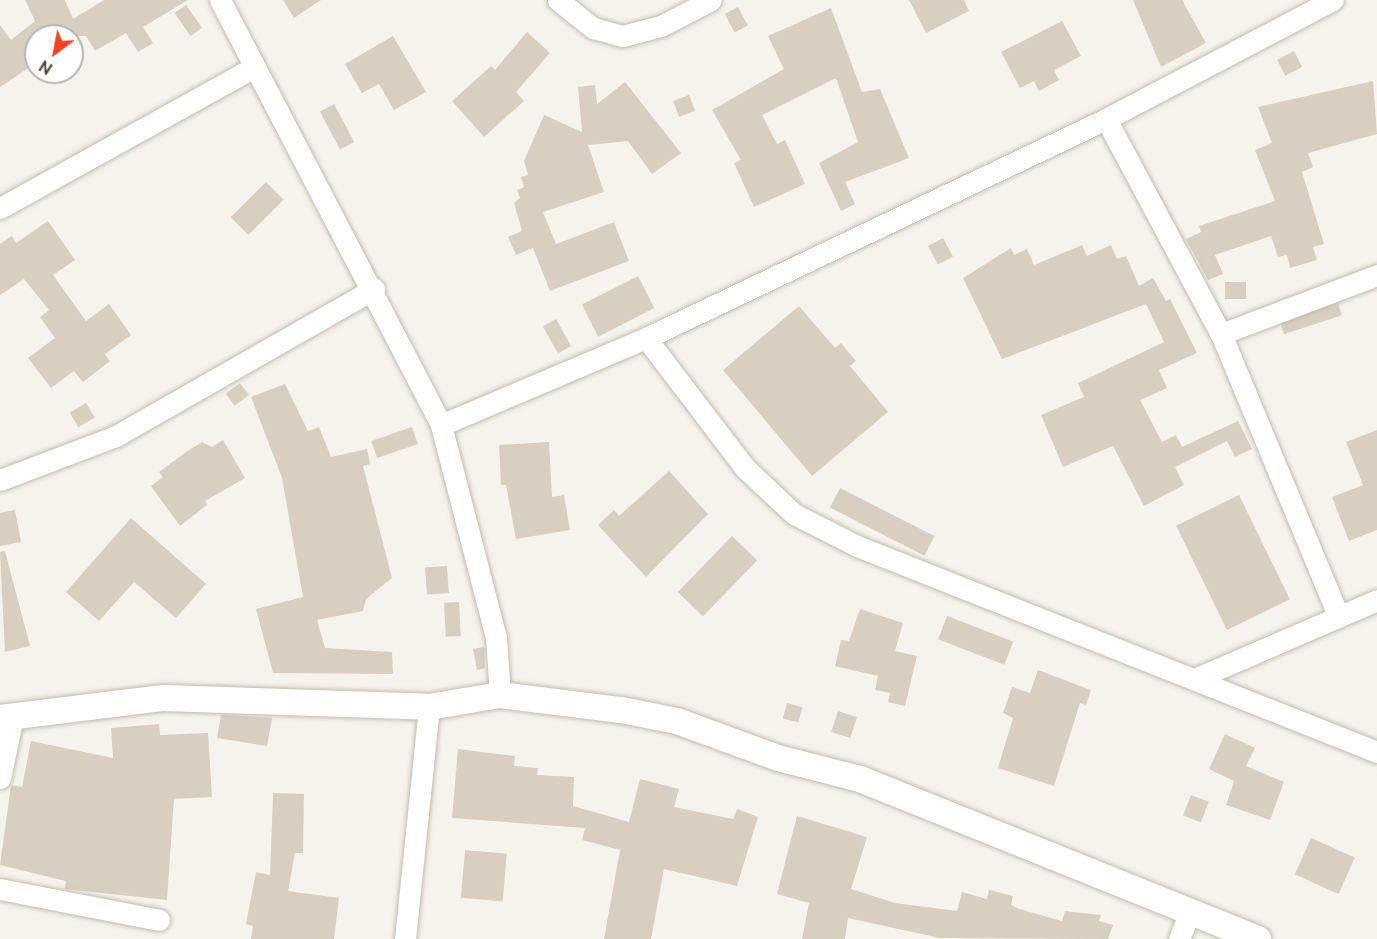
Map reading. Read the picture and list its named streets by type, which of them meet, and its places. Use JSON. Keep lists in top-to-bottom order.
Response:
{
  "north": "bottom left"
}
